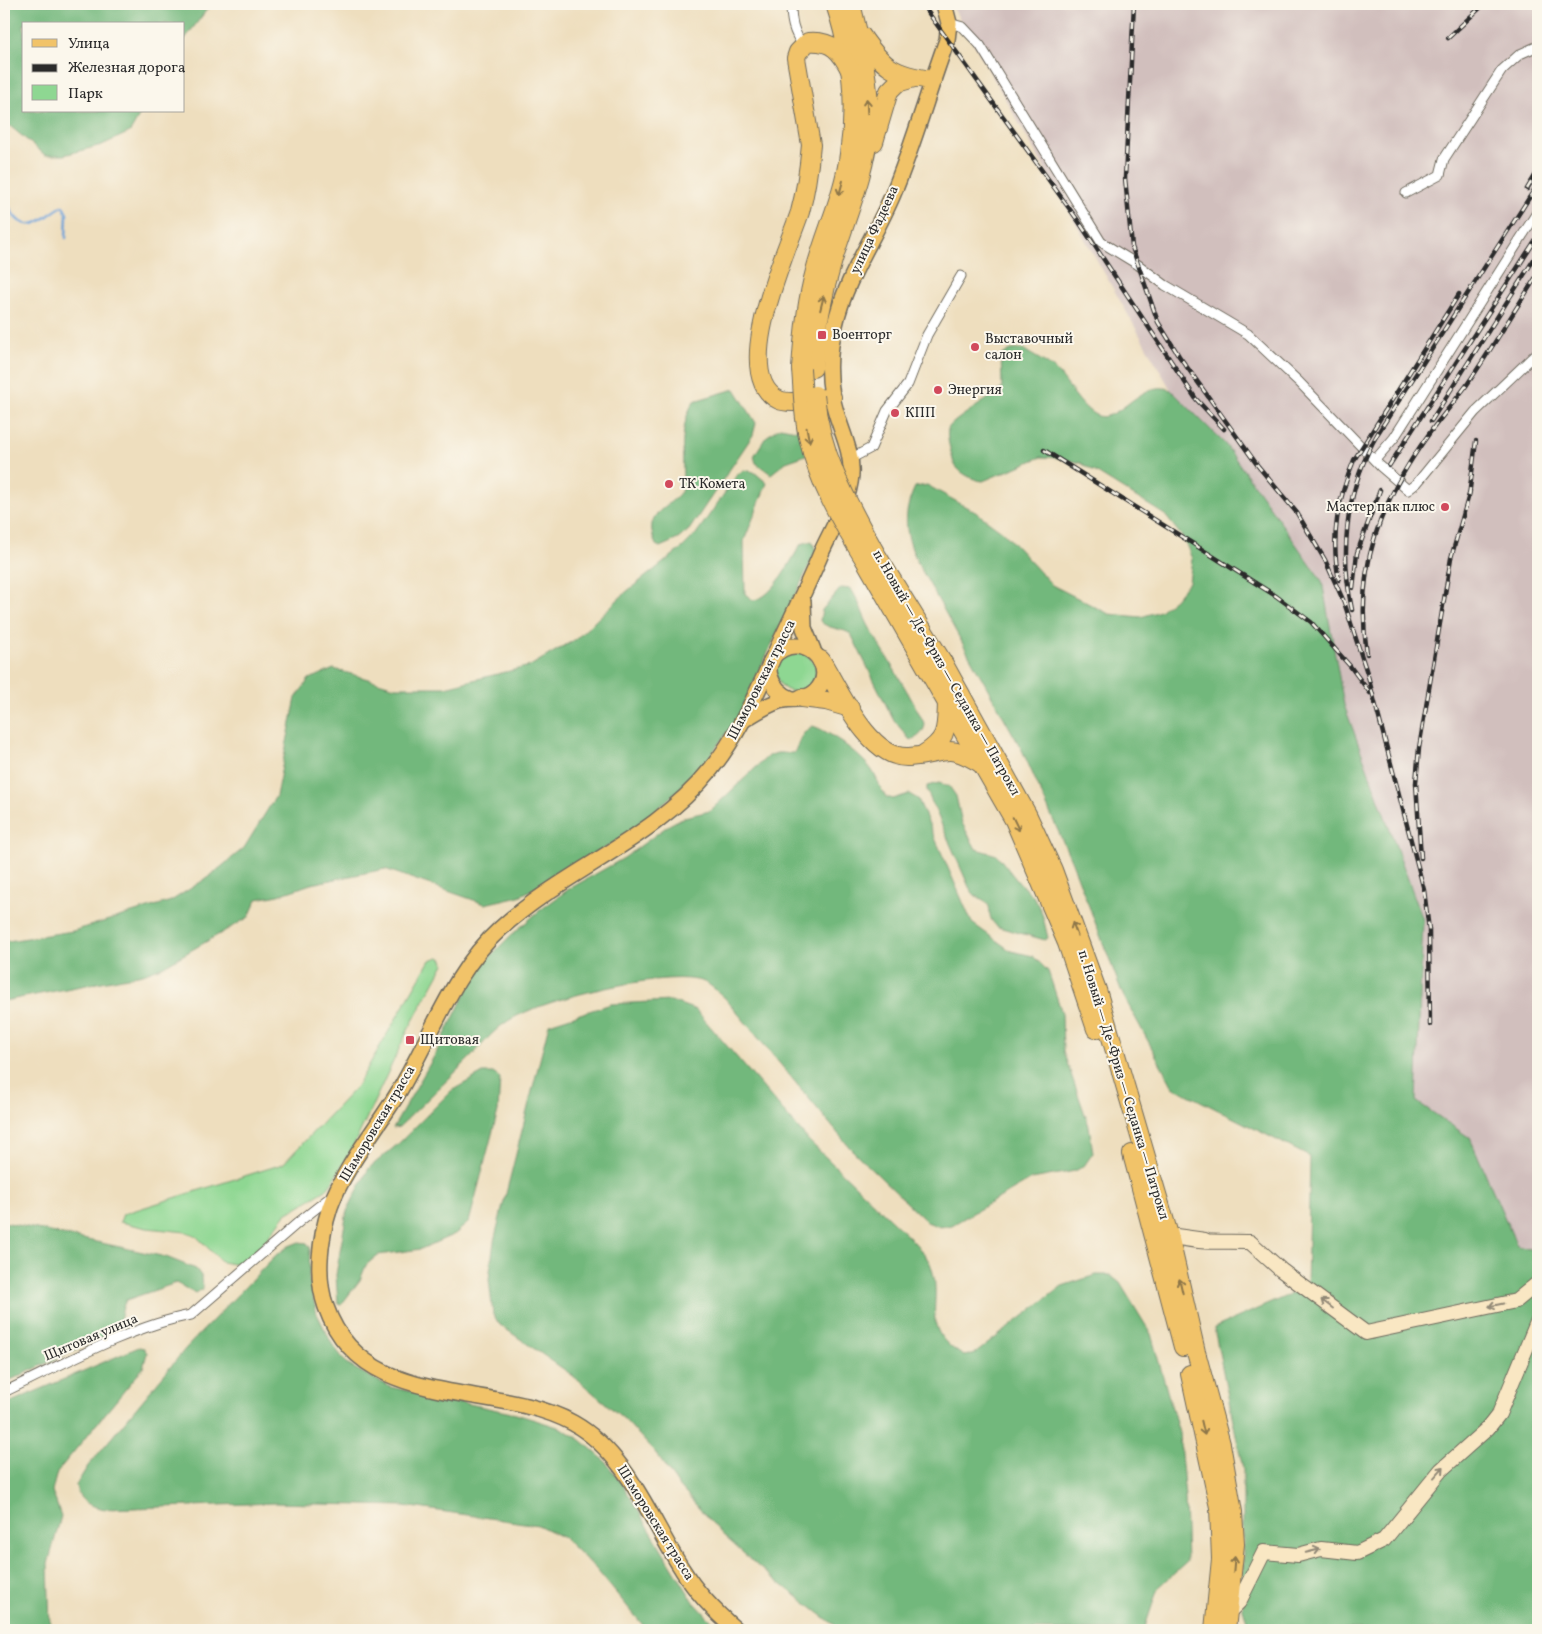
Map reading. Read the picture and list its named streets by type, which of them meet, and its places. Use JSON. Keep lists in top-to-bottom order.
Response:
{
  "streets": {
    "highway": ["п. Новый — Де-Фриз — Седанка — Патрокл"],
    "main road": ["улица Фадеева", "Шаморовская трасса"],
    "street": ["Щитовая улица"]
  },
  "crossings": [
    ["улица Фадеева", "Шаморовская трасса"],
    ["Шаморовская трасса", "Щитовая улица"]
  ],
  "places": {
    "transit": ["Военторг", "Щитовая"],
    "other": [
      "Выставочный салон",
      "Энергия",
      "КПП",
      "ТК Комета",
      "Мастер пак плюс"
    ]
  },
  "legend": ["Улица", "Железная дорога", "Парк"]
}
